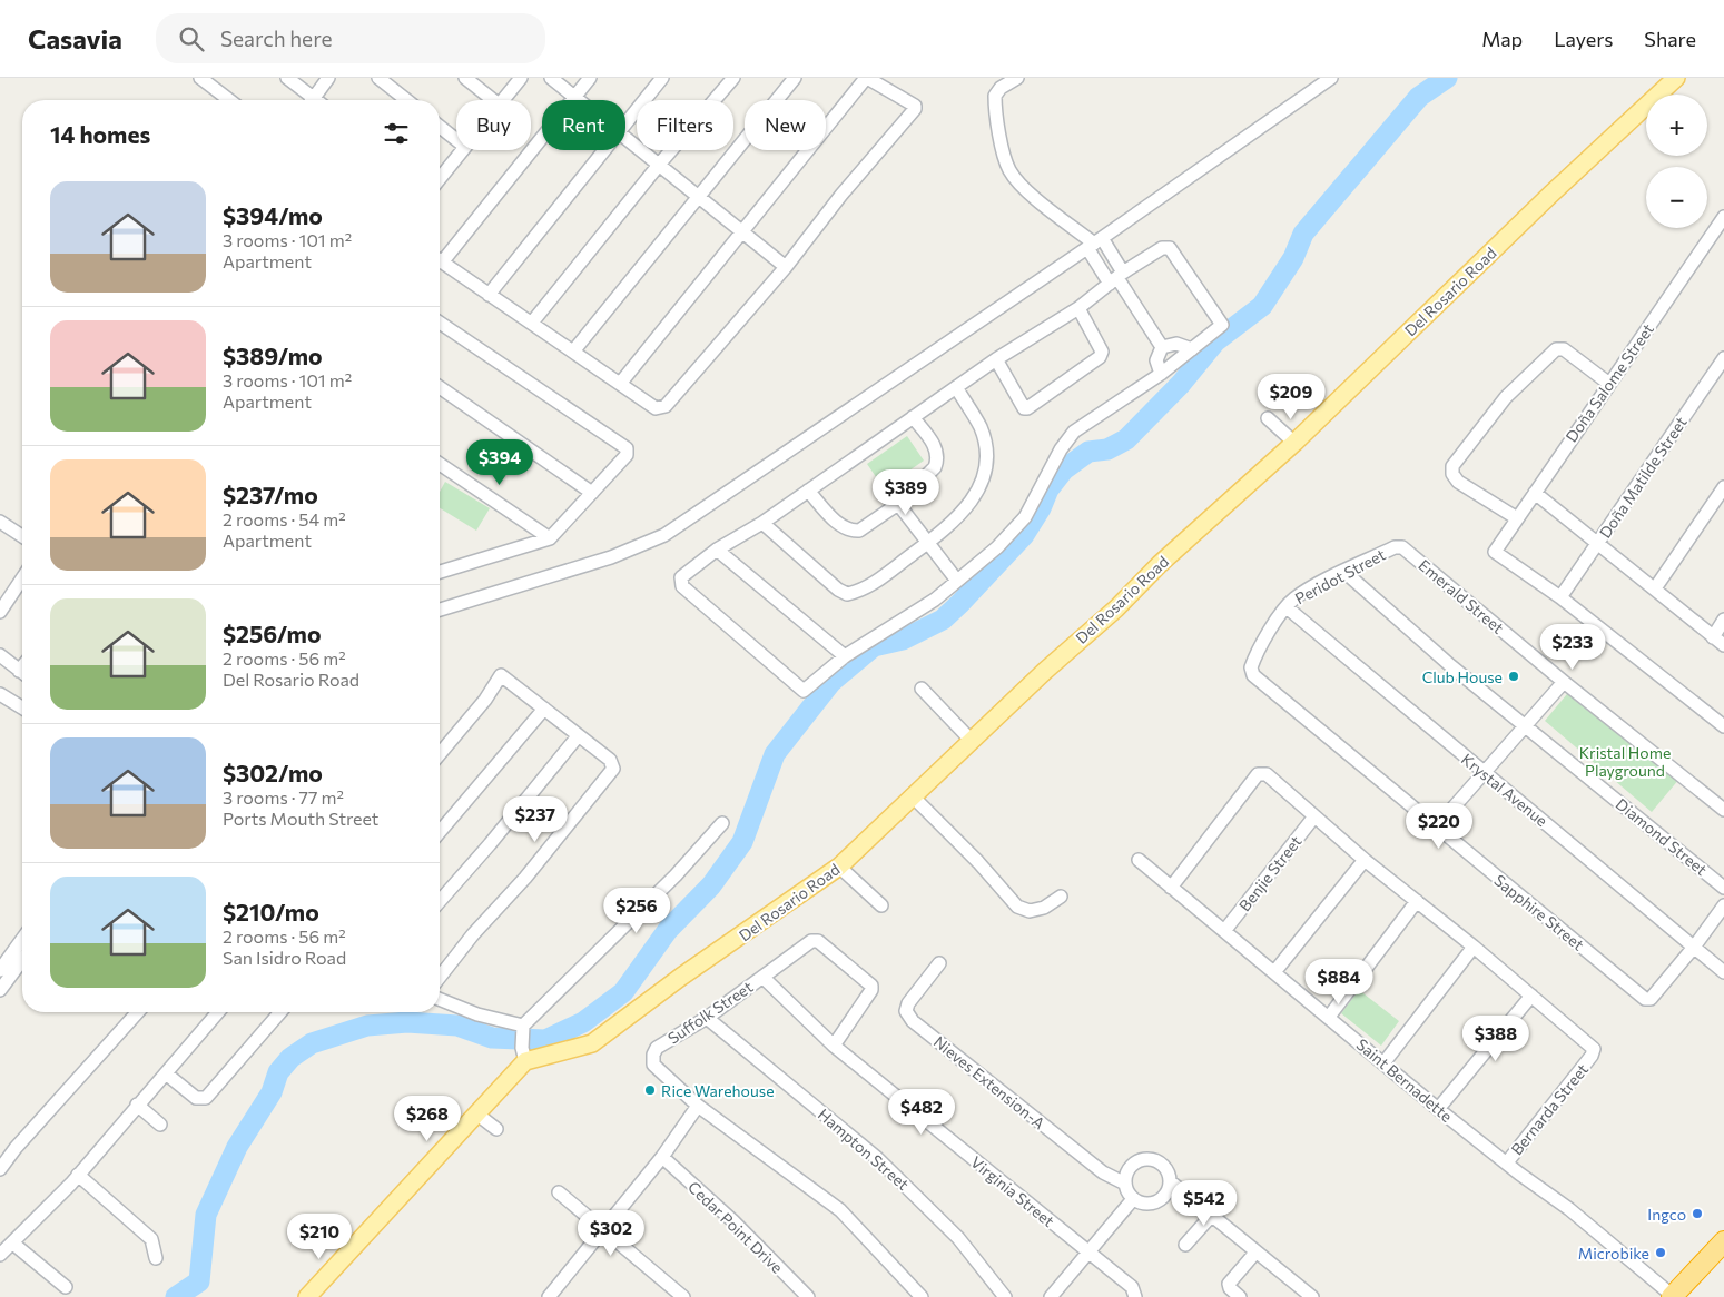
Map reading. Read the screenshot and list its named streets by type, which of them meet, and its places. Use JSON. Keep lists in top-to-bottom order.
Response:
{
  "streets": {
    "main road": ["Del Rosario Road"],
    "street": [
      "Doña Salome Street",
      "Doña Matilde Street",
      "Peridot Street",
      "Emerald Street",
      "Krystal Avenue",
      "Diamond Street",
      "Benjie Street",
      "Sapphire Street",
      "Suffolk Street",
      "Saint Bernadette",
      "Nieves Extension-A",
      "Bernarda Street",
      "Hampton Street",
      "Virginia Street",
      "Cedar Point Drive"
    ]
  },
  "crossings": [
    ["Doña Salome Street", "Doña Matilde Street"],
    ["Peridot Street", "Emerald Street"],
    ["Peridot Street", "Krystal Avenue"],
    ["Peridot Street", "Diamond Street"],
    ["Peridot Street", "Sapphire Street"],
    ["Krystal Avenue", "Sapphire Street"],
    ["Benjie Street", "Saint Bernadette"],
    ["Suffolk Street", "Hampton Street"],
    ["Suffolk Street", "Virginia Street"],
    ["Saint Bernadette", "Bernarda Street"]
  ],
  "parks": ["Kristal Home Playground"],
  "places": [
    "Club House",
    "Rice Warehouse",
    "Ingco",
    "Microbike"
  ],
  "page": {
    "header": "Casavia",
    "search": "Search here",
    "nav": ["Map", "Layers", "Share"],
    "map_buttons": ["+", "−"],
    "chip": [
      "Buy",
      "Rent",
      "Filters",
      "New"
    ],
    "heading": "14 homes",
    "list": [
      {
        "name": "$394/mo",
        "note": "3 rooms · 101 m² · Apartment"
      },
      {
        "name": "$389/mo",
        "note": "3 rooms · 101 m² · Apartment"
      },
      {
        "name": "$237/mo",
        "note": "2 rooms · 54 m² · Apartment"
      },
      {
        "name": "$256/mo",
        "note": "2 rooms · 56 m² · Del Rosario Road"
      },
      {
        "name": "$302/mo",
        "note": "3 rooms · 77 m² · Ports Mouth Street"
      },
      {
        "name": "$210/mo",
        "note": "2 rooms · 56 m² · San Isidro Road"
      }
    ],
    "price": [
      "$209",
      "$394",
      "$389",
      "$233",
      "$237",
      "$220",
      "$256",
      "$884",
      "$388",
      "$482",
      "$268",
      "$542",
      "$302",
      "$210"
    ]
  }
}
